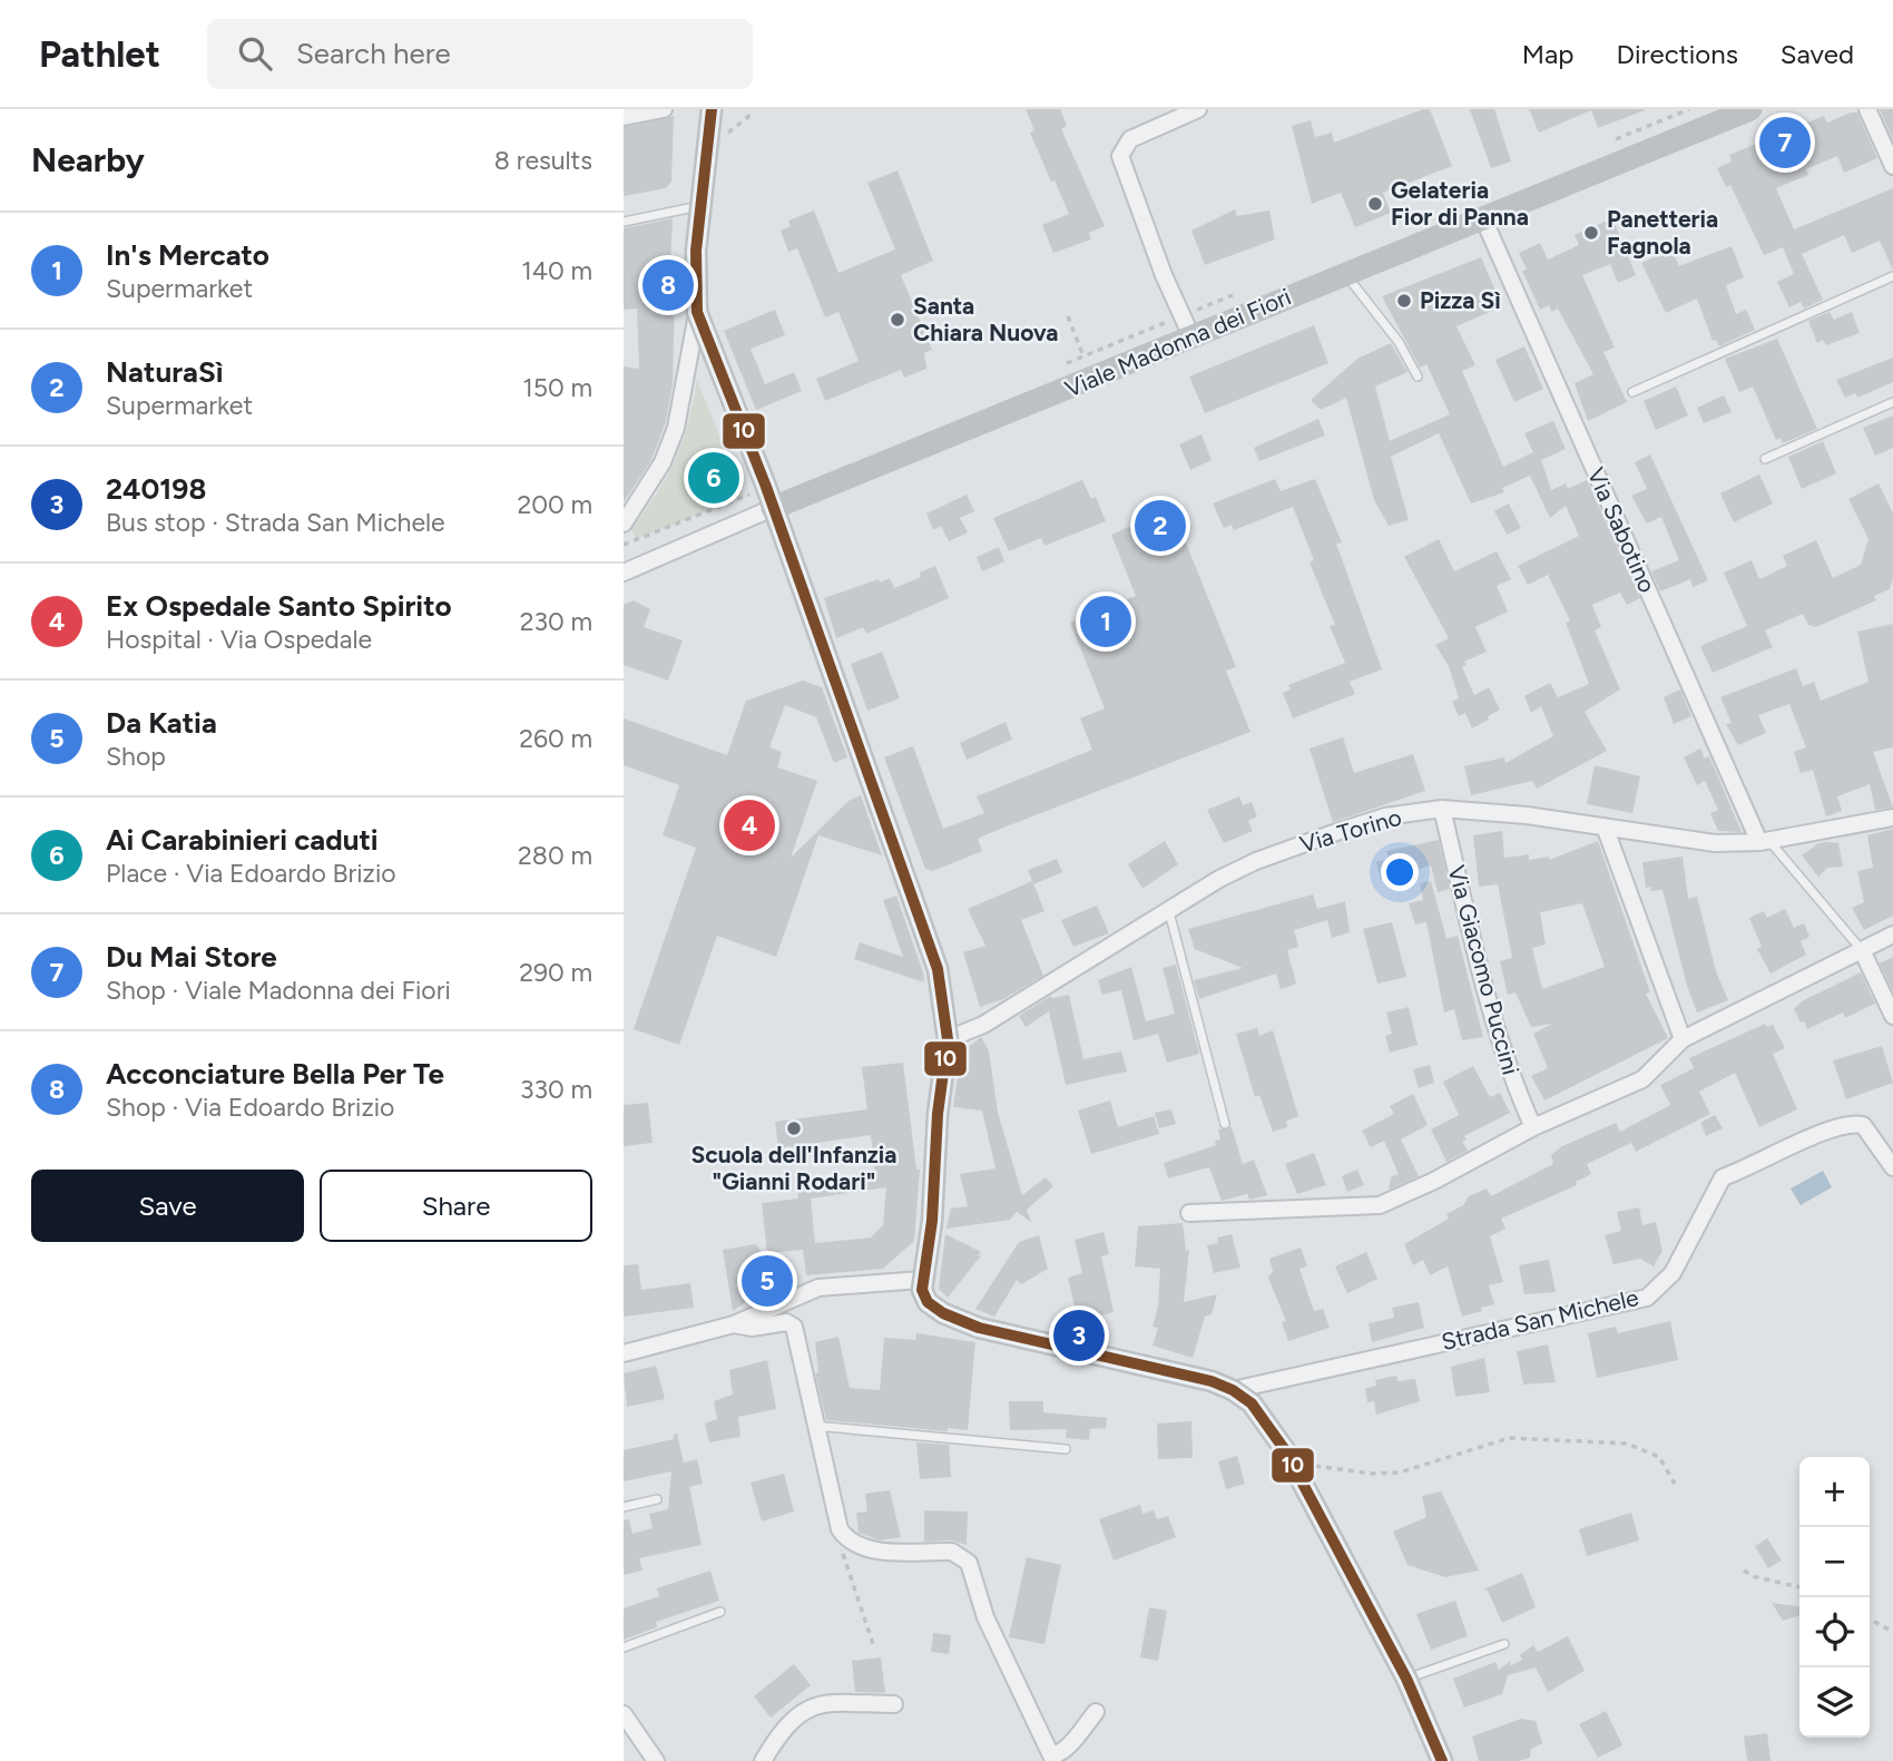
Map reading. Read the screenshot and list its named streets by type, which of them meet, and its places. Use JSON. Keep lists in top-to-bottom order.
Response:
{
  "streets": {
    "street": [
      "Viale Madonna dei Fiori",
      "Via Sabotino",
      "Via Torino",
      "Via Giacomo Puccini",
      "Strada San Michele"
    ]
  },
  "crossings": [
    ["Viale Madonna dei Fiori", "Via Sabotino"],
    ["Via Sabotino", "Via Torino"],
    ["Via Torino", "Via Giacomo Puccini"]
  ],
  "places": [
    "Gelateria Fior di Panna",
    "Panetteria Fagnola",
    "Pizza Sì",
    "Santa Chiara Nuova",
    "Scuola dell'Infanzia \"Gianni Rodari\""
  ],
  "lines": ["transit line 10"],
  "page": {
    "header": "Pathlet",
    "search": "Search here",
    "nav": ["Map", "Directions", "Saved"],
    "heading": ["Nearby", "8 results"],
    "pins": [
      "7",
      "8",
      "6",
      "2",
      "1",
      "4",
      "5",
      "3"
    ],
    "list": [
      {
        "mark": "1",
        "name": "In's Mercato",
        "note": "Supermarket",
        "value": "140 m"
      },
      {
        "mark": "2",
        "name": "NaturaSì",
        "note": "Supermarket",
        "value": "150 m"
      },
      {
        "mark": "3",
        "name": "240198",
        "note": "Bus stop · Strada San Michele",
        "value": "200 m"
      },
      {
        "mark": "4",
        "name": "Ex Ospedale Santo Spirito",
        "note": "Hospital · Via Ospedale",
        "value": "230 m"
      },
      {
        "mark": "5",
        "name": "Da Katia",
        "note": "Shop",
        "value": "260 m"
      },
      {
        "mark": "6",
        "name": "Ai Carabinieri caduti",
        "note": "Place · Via Edoardo Brizio",
        "value": "280 m"
      },
      {
        "mark": "7",
        "name": "Du Mai Store",
        "note": "Shop · Viale Madonna dei Fiori",
        "value": "290 m"
      },
      {
        "mark": "8",
        "name": "Acconciature Bella Per Te",
        "note": "Shop · Via Edoardo Brizio",
        "value": "330 m"
      }
    ],
    "buttons": ["Save", "Share"],
    "map_buttons": ["+", "−"]
  }
}
